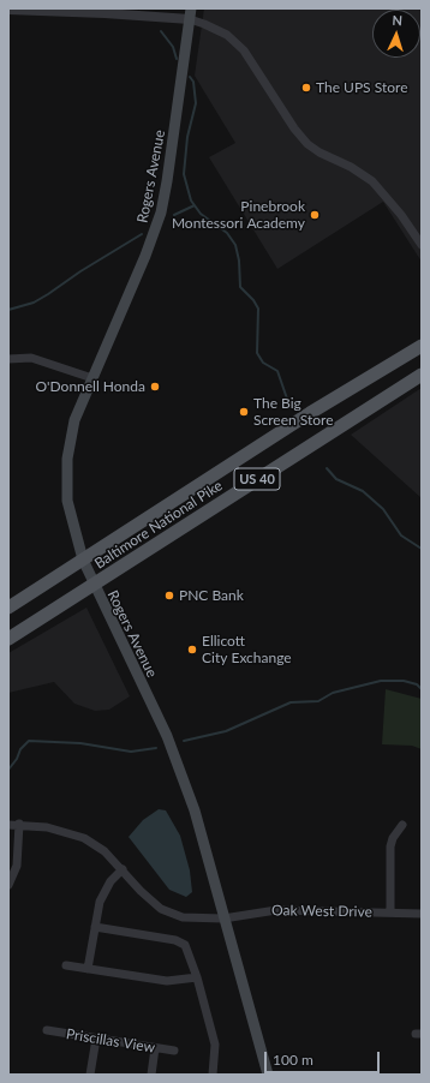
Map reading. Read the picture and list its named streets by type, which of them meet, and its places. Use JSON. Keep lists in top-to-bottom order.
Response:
{
  "streets": {
    "main road": ["Rogers Avenue", "US 40", "Baltimore National Pike"],
    "street": ["Oak West Drive", "Priscillas View"]
  },
  "crossings": [
    ["Rogers Avenue", "Baltimore National Pike"],
    ["Rogers Avenue", "Oak West Drive"]
  ],
  "places": [
    "The UPS Store",
    "Pinebrook Montessori Academy",
    "O'Donnell Honda",
    "The Big Screen Store",
    "PNC Bank",
    "Ellicott City Exchange"
  ],
  "scale_bar": "100 m",
  "north": "top"
}
